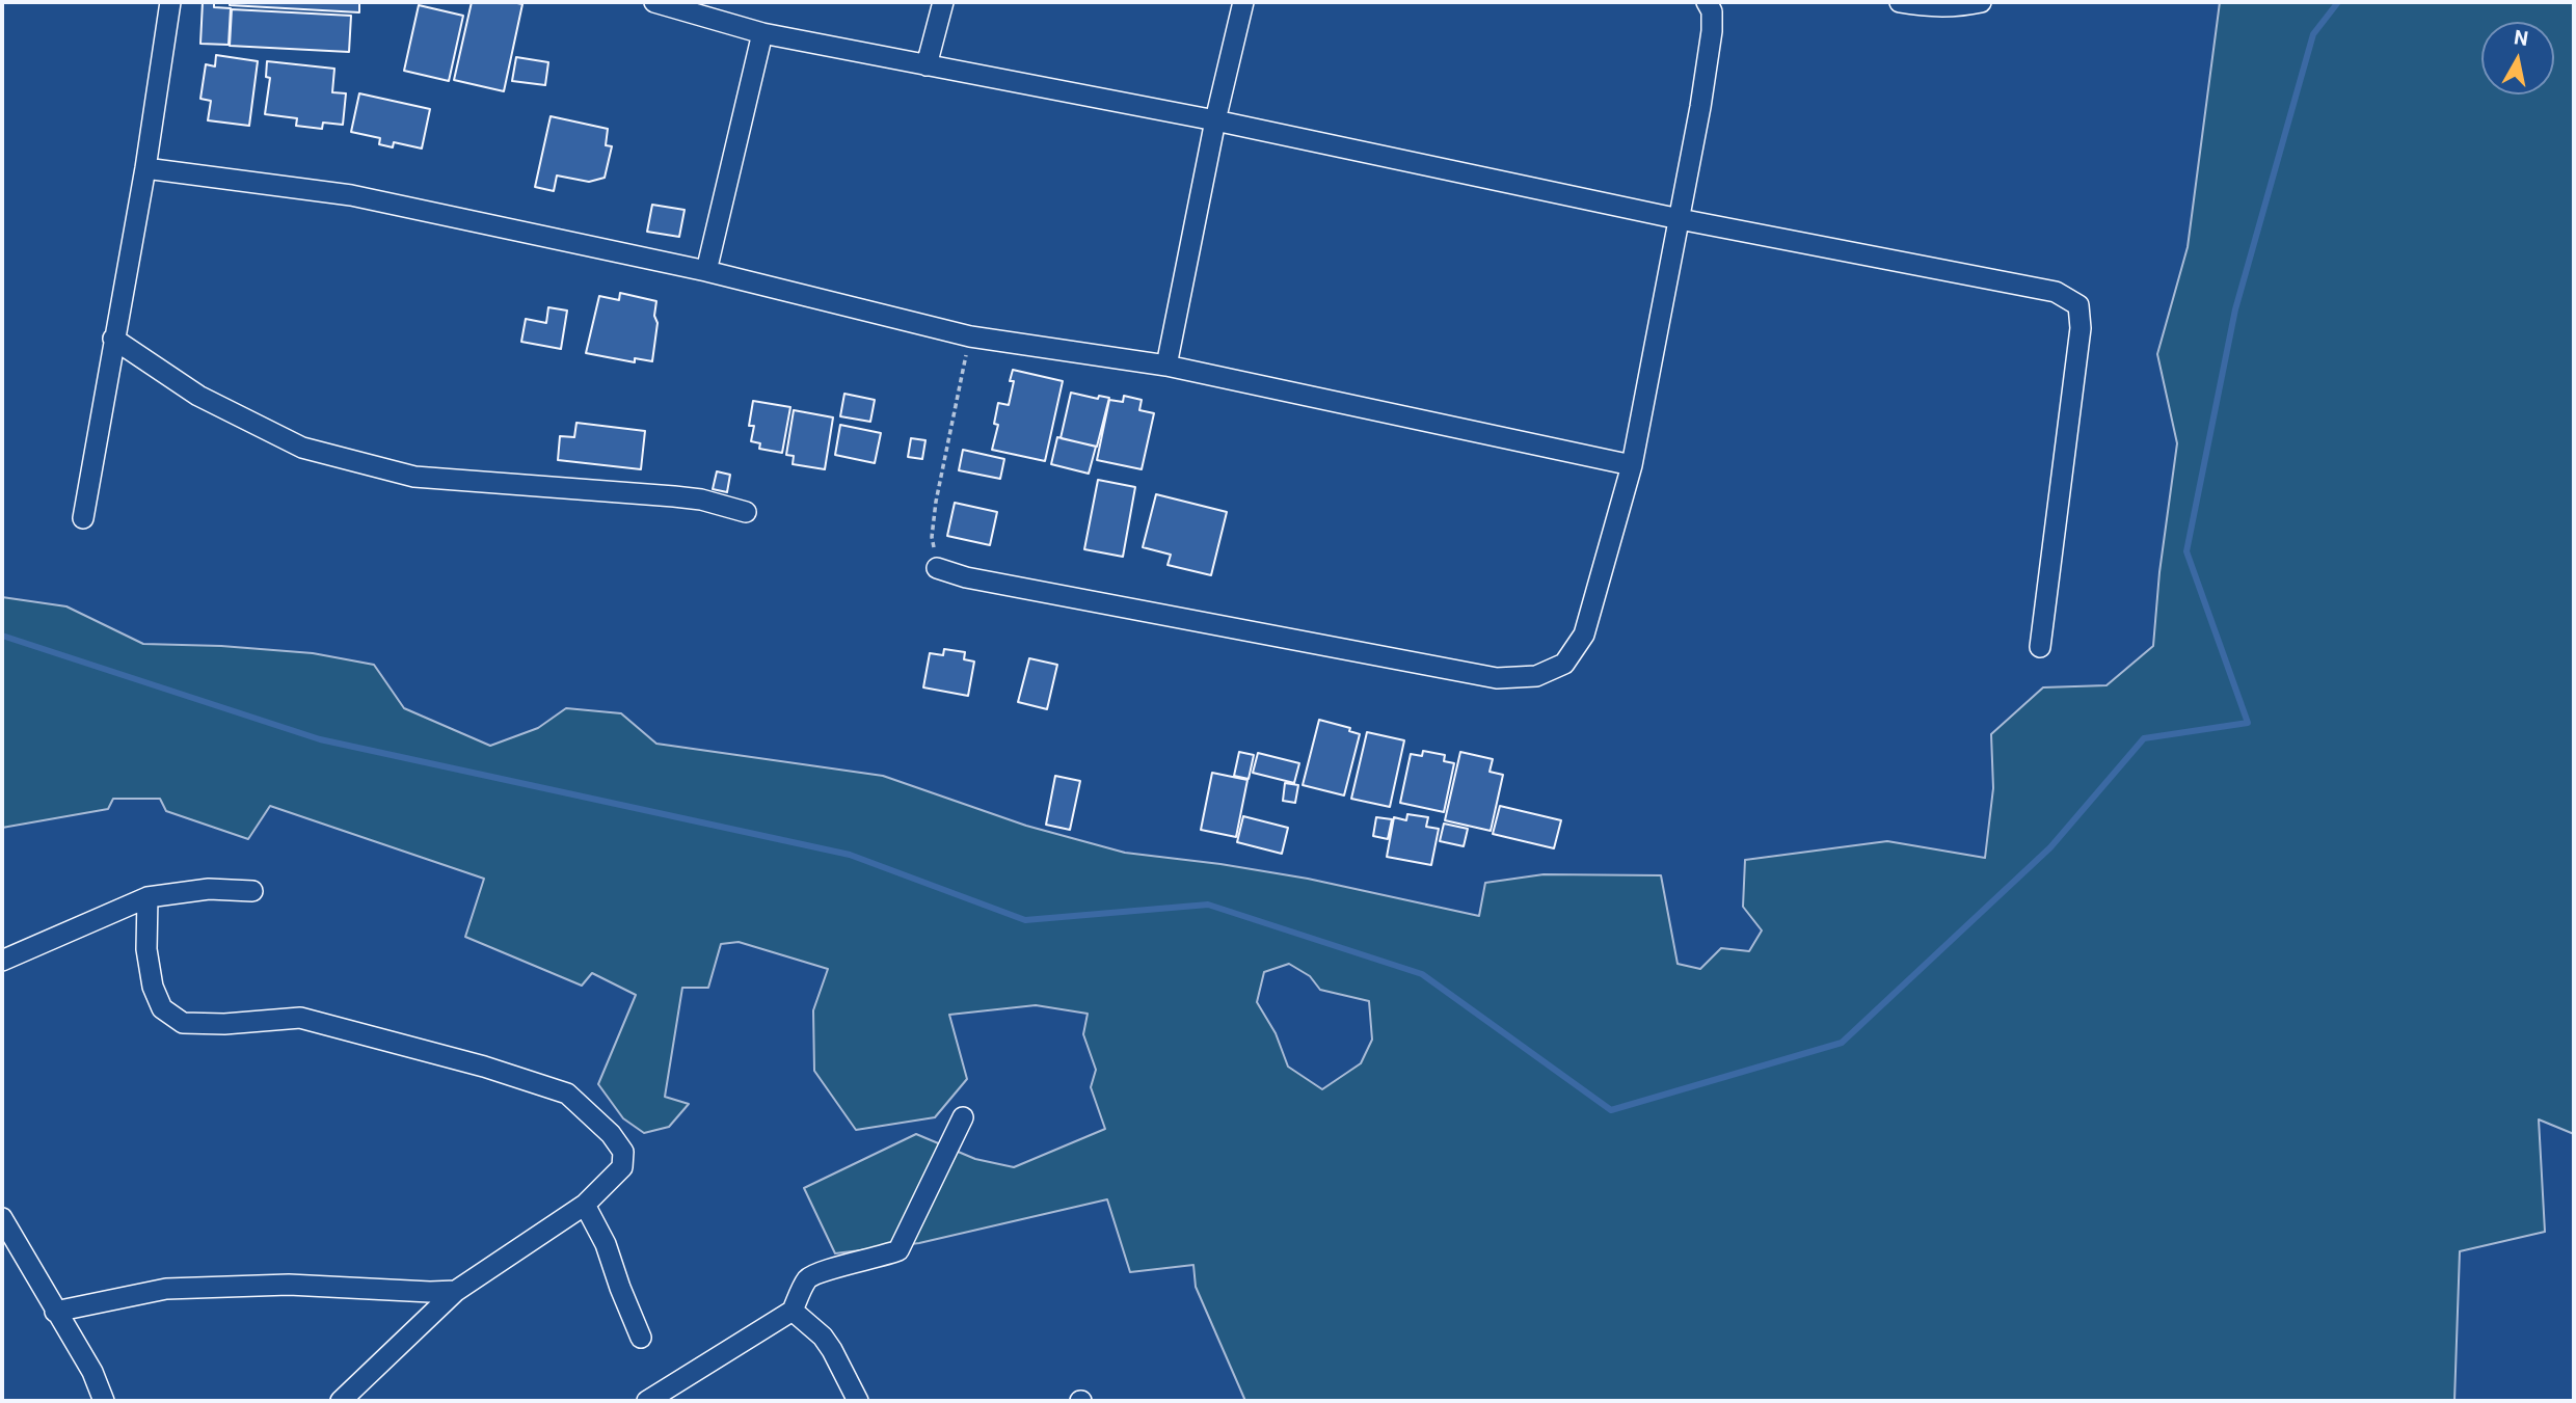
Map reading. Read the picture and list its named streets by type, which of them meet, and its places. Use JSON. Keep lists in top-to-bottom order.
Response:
{
  "north": "top"
}
